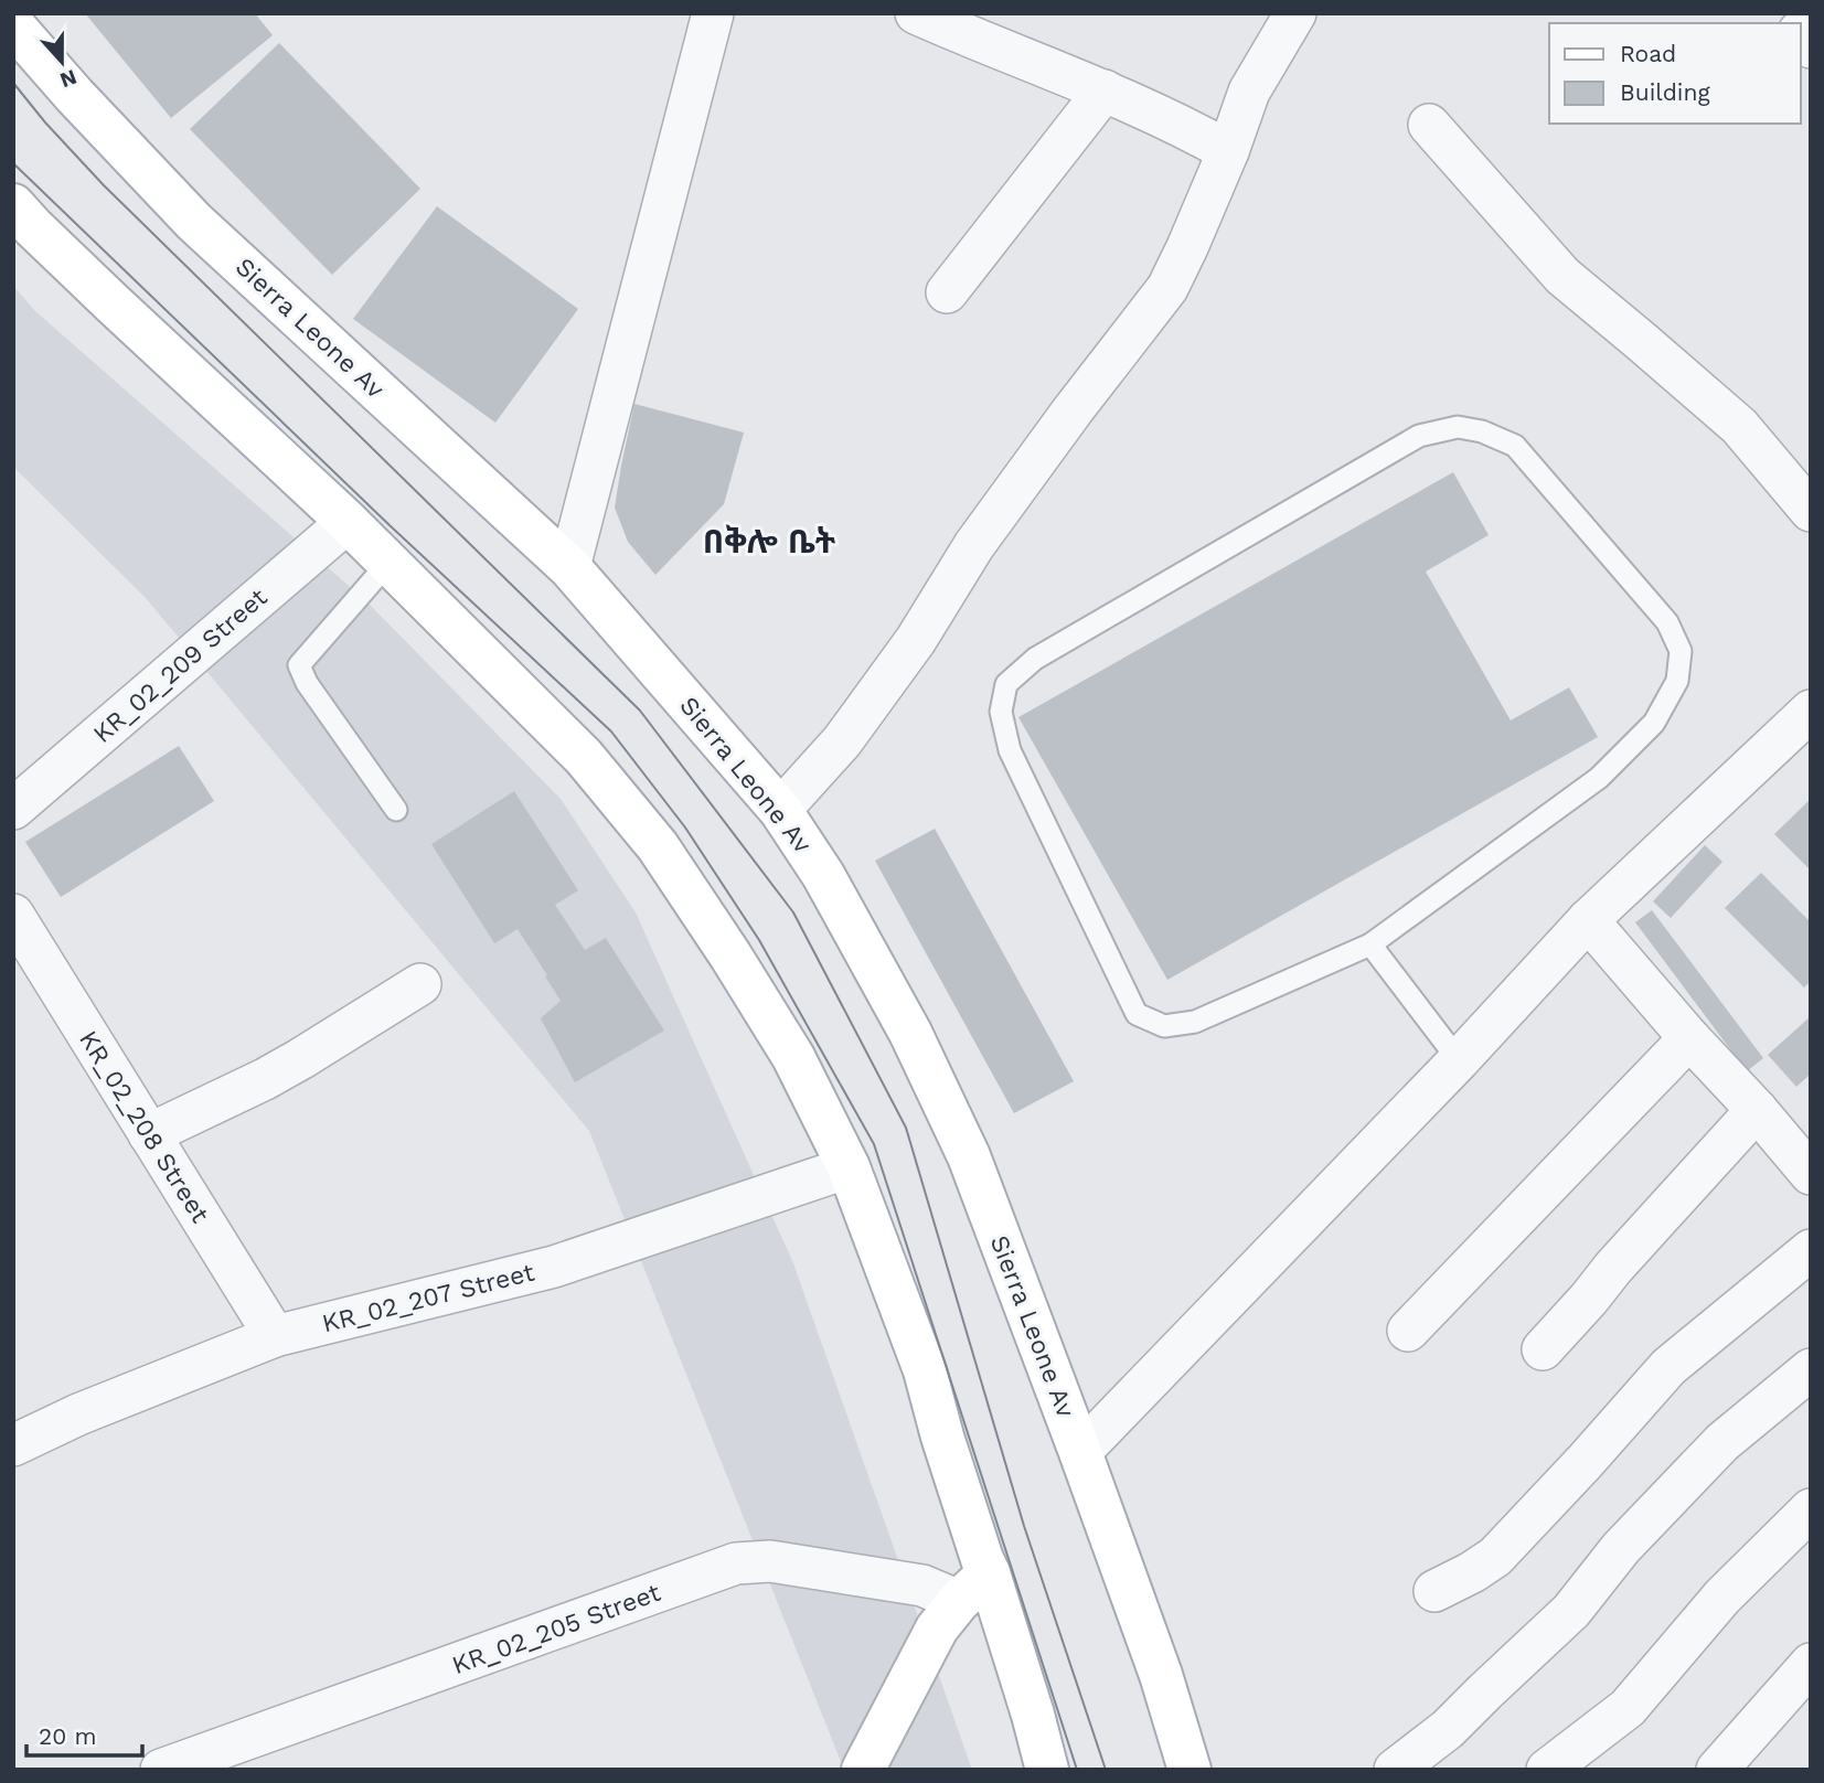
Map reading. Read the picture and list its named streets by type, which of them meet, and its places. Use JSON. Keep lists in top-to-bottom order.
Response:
{
  "streets": {
    "main road": ["Sierra Leone Av"],
    "street": [
      "KR_02_209 Street",
      "KR_02_208 Street",
      "KR_02_207 Street",
      "KR_02_205 Street"
    ]
  },
  "crossings": [
    ["KR_02_208 Street", "KR_02_207 Street"]
  ],
  "districts": ["በቅሎ ቤት"],
  "legend": ["Road", "Building"],
  "scale_bar": "20 m",
  "north": "bottom"
}
